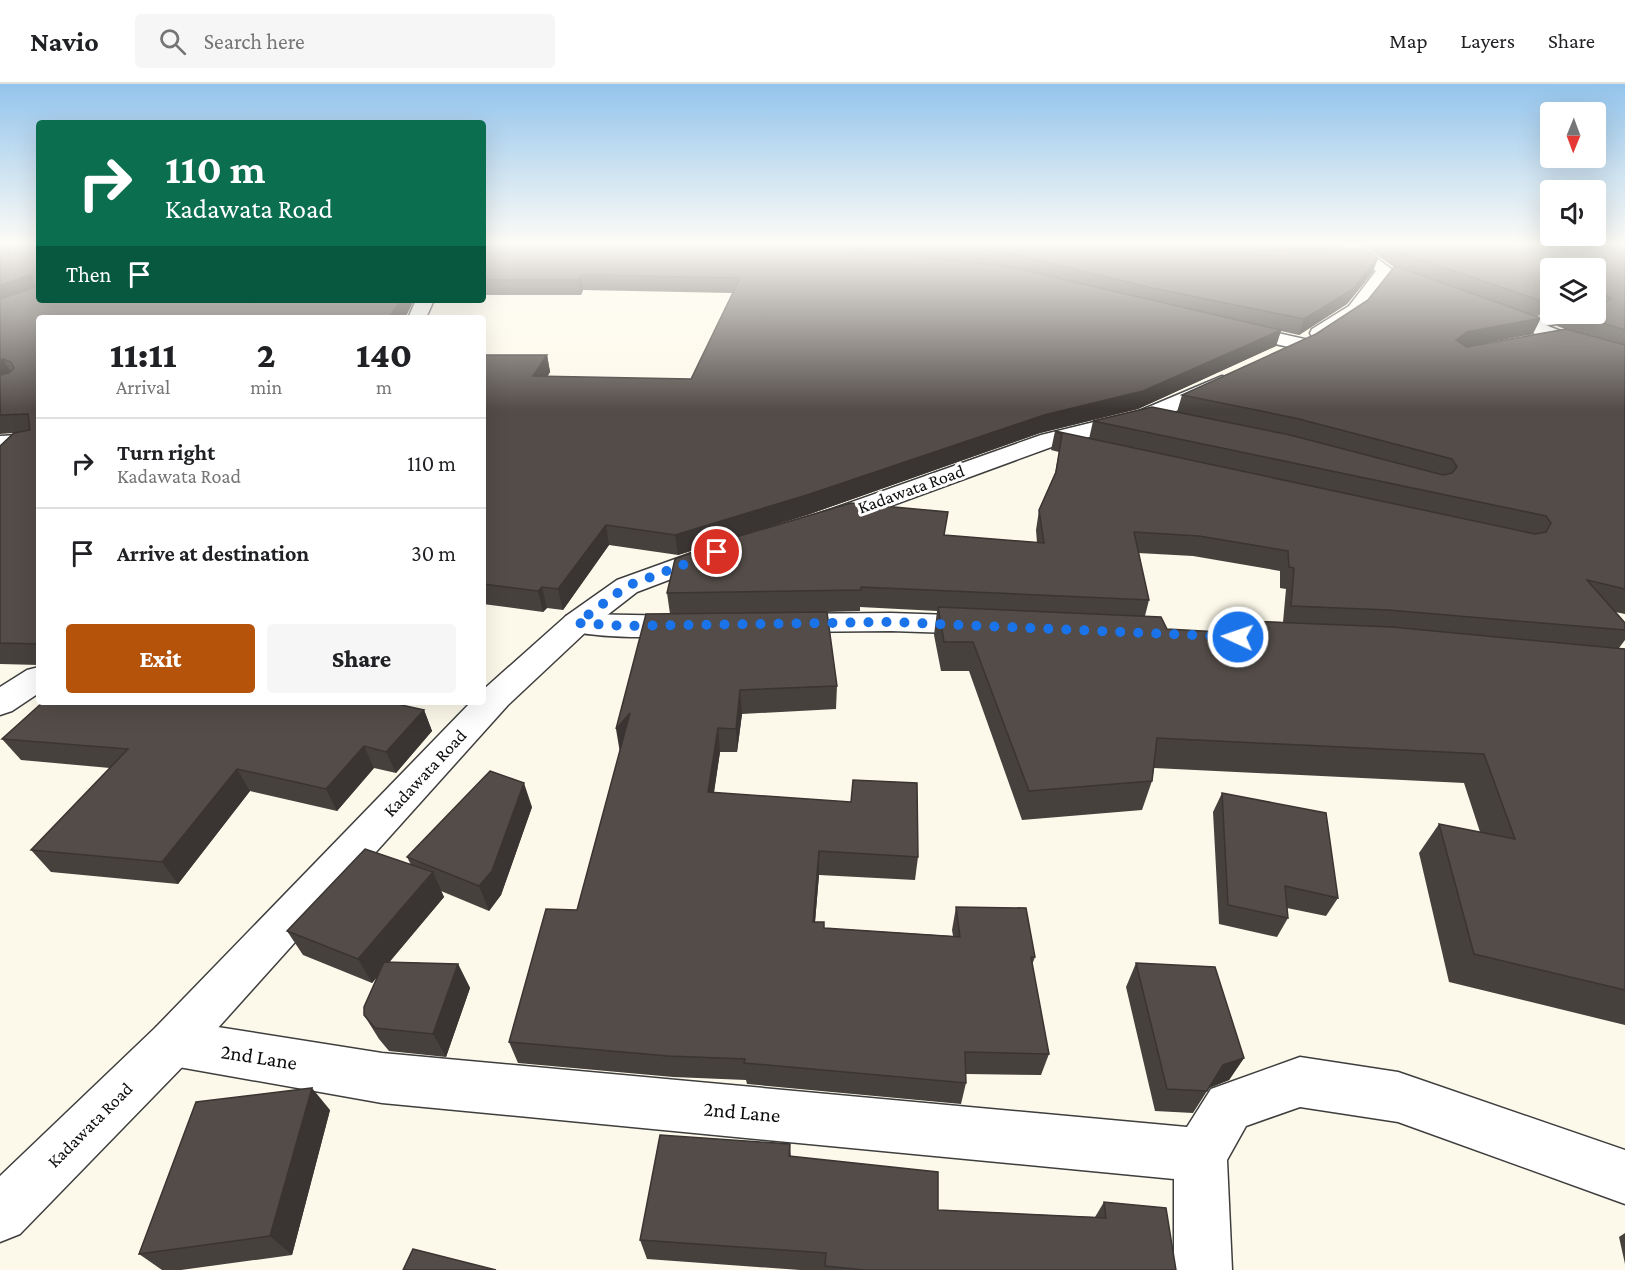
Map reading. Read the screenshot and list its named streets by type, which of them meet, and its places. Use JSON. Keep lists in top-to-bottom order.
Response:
{
  "streets": {
    "street": ["Kadawata Road", "2nd Lane"]
  },
  "crossings": [
    ["Kadawata Road", "2nd Lane"]
  ],
  "north": "bottom",
  "page": {
    "header": "Navio",
    "search": "Search here",
    "nav": ["Map", "Layers", "Share"],
    "turn": ["110 m", "Kadawata Road"],
    "then": "Then",
    "eta": [
      "11:11",
      "Arrival",
      "2",
      "min",
      "140",
      "m"
    ],
    "list": [
      {
        "name": "Turn right",
        "note": "Kadawata Road",
        "value": "110 m"
      },
      {
        "name": "Arrive at destination",
        "value": "30 m"
      }
    ],
    "buttons": ["Exit", "Share"]
  }
}
